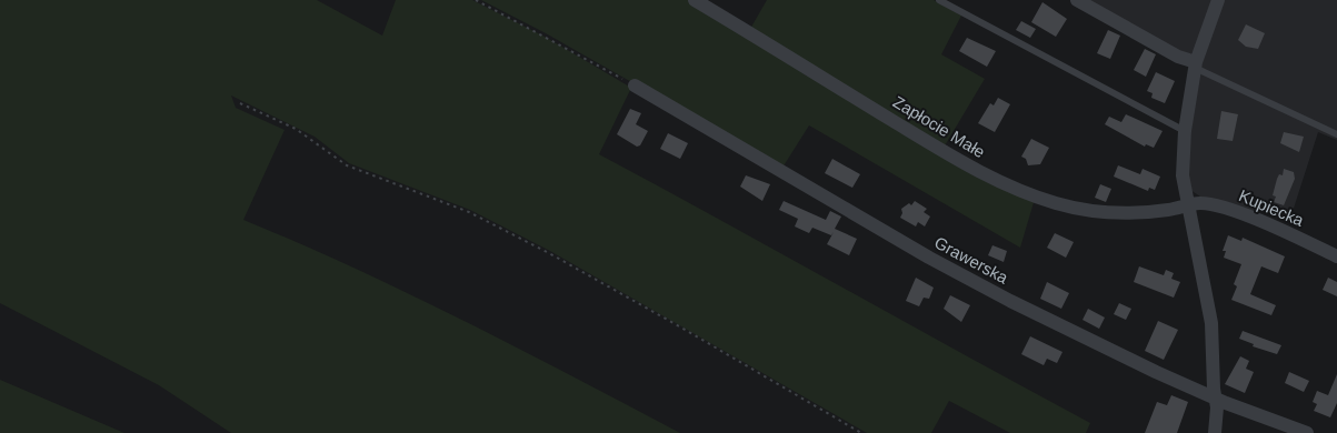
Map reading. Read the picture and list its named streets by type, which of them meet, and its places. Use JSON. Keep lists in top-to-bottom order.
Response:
{
  "streets": {
    "street": ["Zapłocie Małe", "Kupiecka", "Grawerska"]
  },
  "crossings": [
    ["Zapłocie Małe", "Kupiecka"]
  ]
}
